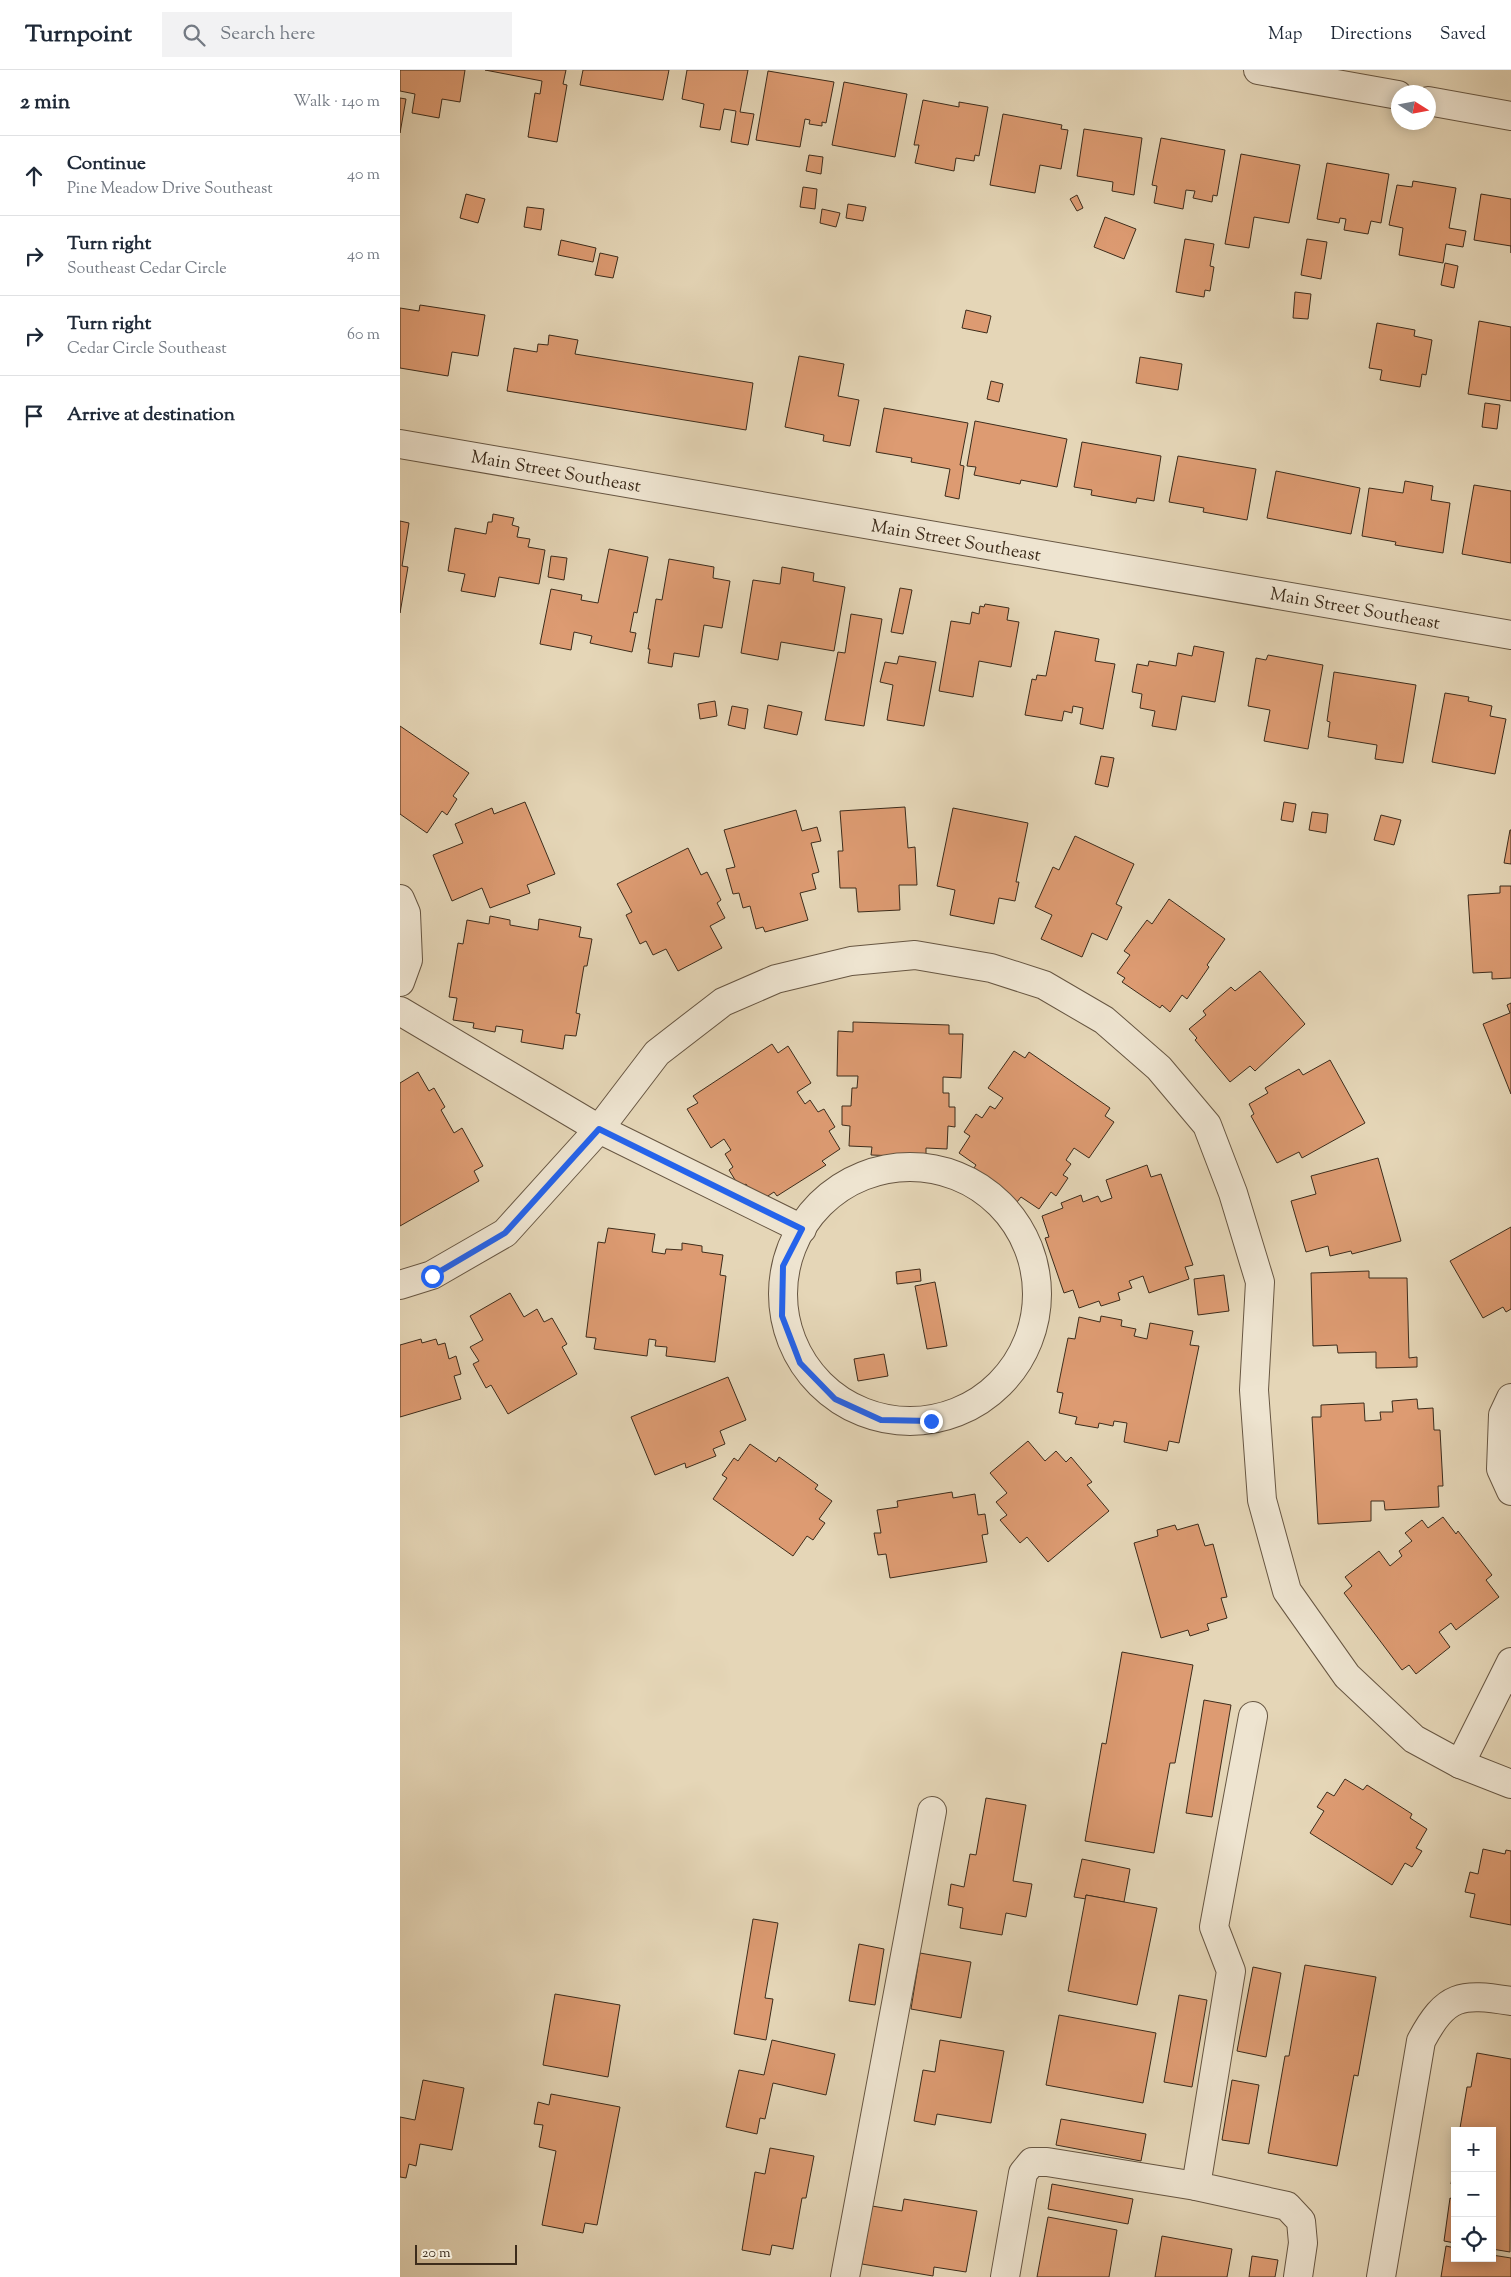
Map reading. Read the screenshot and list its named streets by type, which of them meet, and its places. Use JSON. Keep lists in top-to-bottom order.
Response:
{
  "streets": {
    "street": ["Main Street Southeast"]
  },
  "scale_bar": "20 m",
  "north": "right",
  "page": {
    "header": "Turnpoint",
    "search": "Search here",
    "nav": ["Map", "Directions", "Saved"],
    "heading": ["2 min", "Walk · 140 m"],
    "list": [
      ["Continue", "Pine Meadow Drive Southeast", "40 m"],
      ["Turn right", "Southeast Cedar Circle", "40 m"],
      ["Turn right", "Cedar Circle Southeast", "60 m"],
      "Arrive at destination"
    ],
    "map_buttons": ["+", "−"],
    "scale": "20 m"
  }
}
